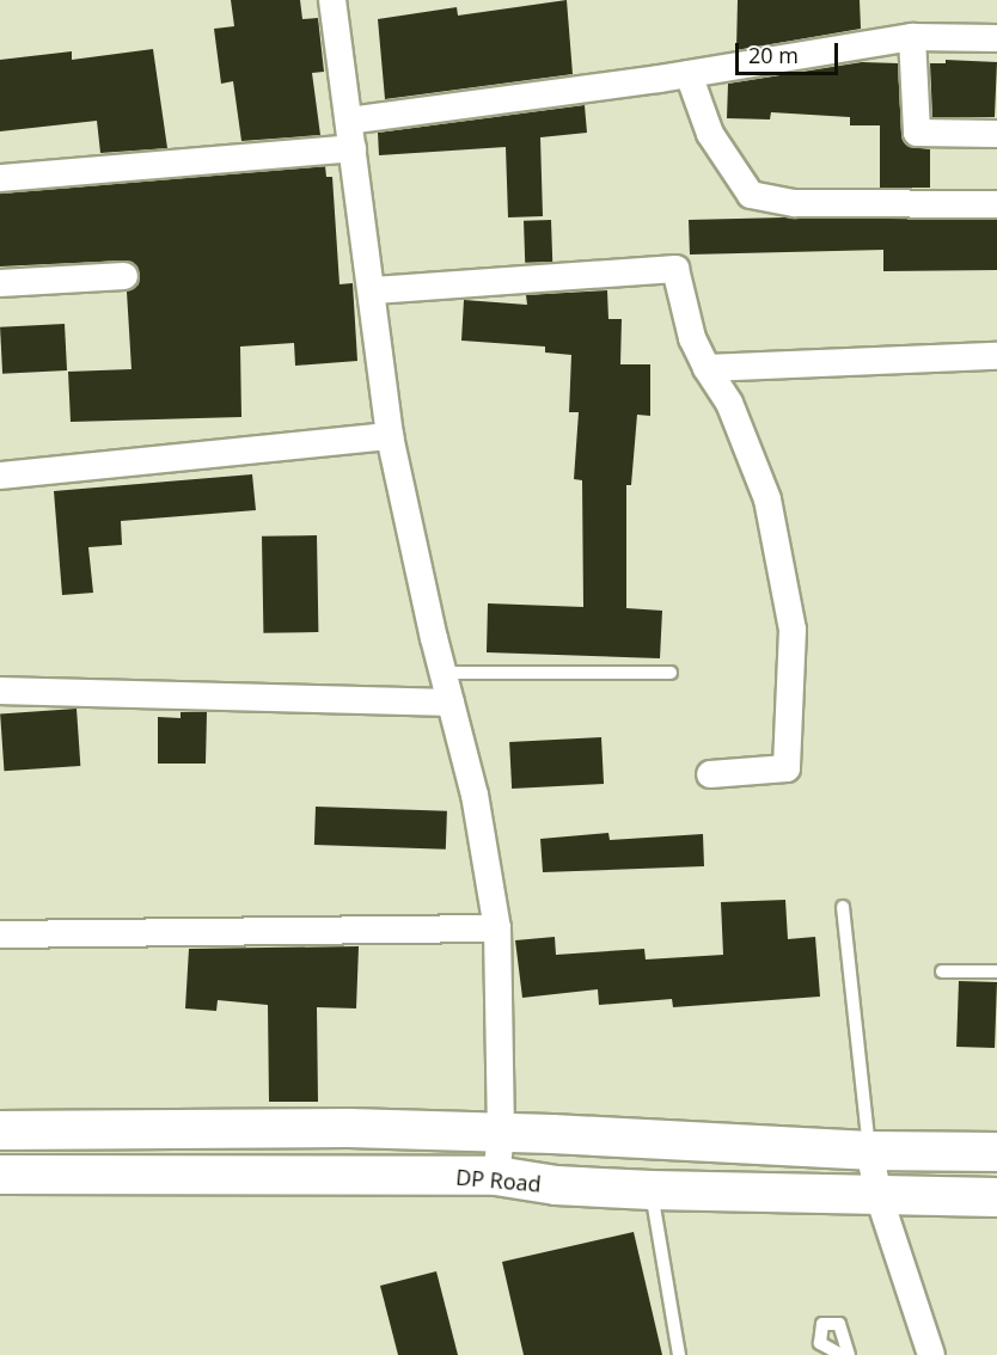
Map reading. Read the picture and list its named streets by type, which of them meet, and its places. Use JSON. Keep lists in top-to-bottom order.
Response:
{
  "streets": {
    "street": ["DP Road"]
  },
  "scale_bar": "20 m"
}
